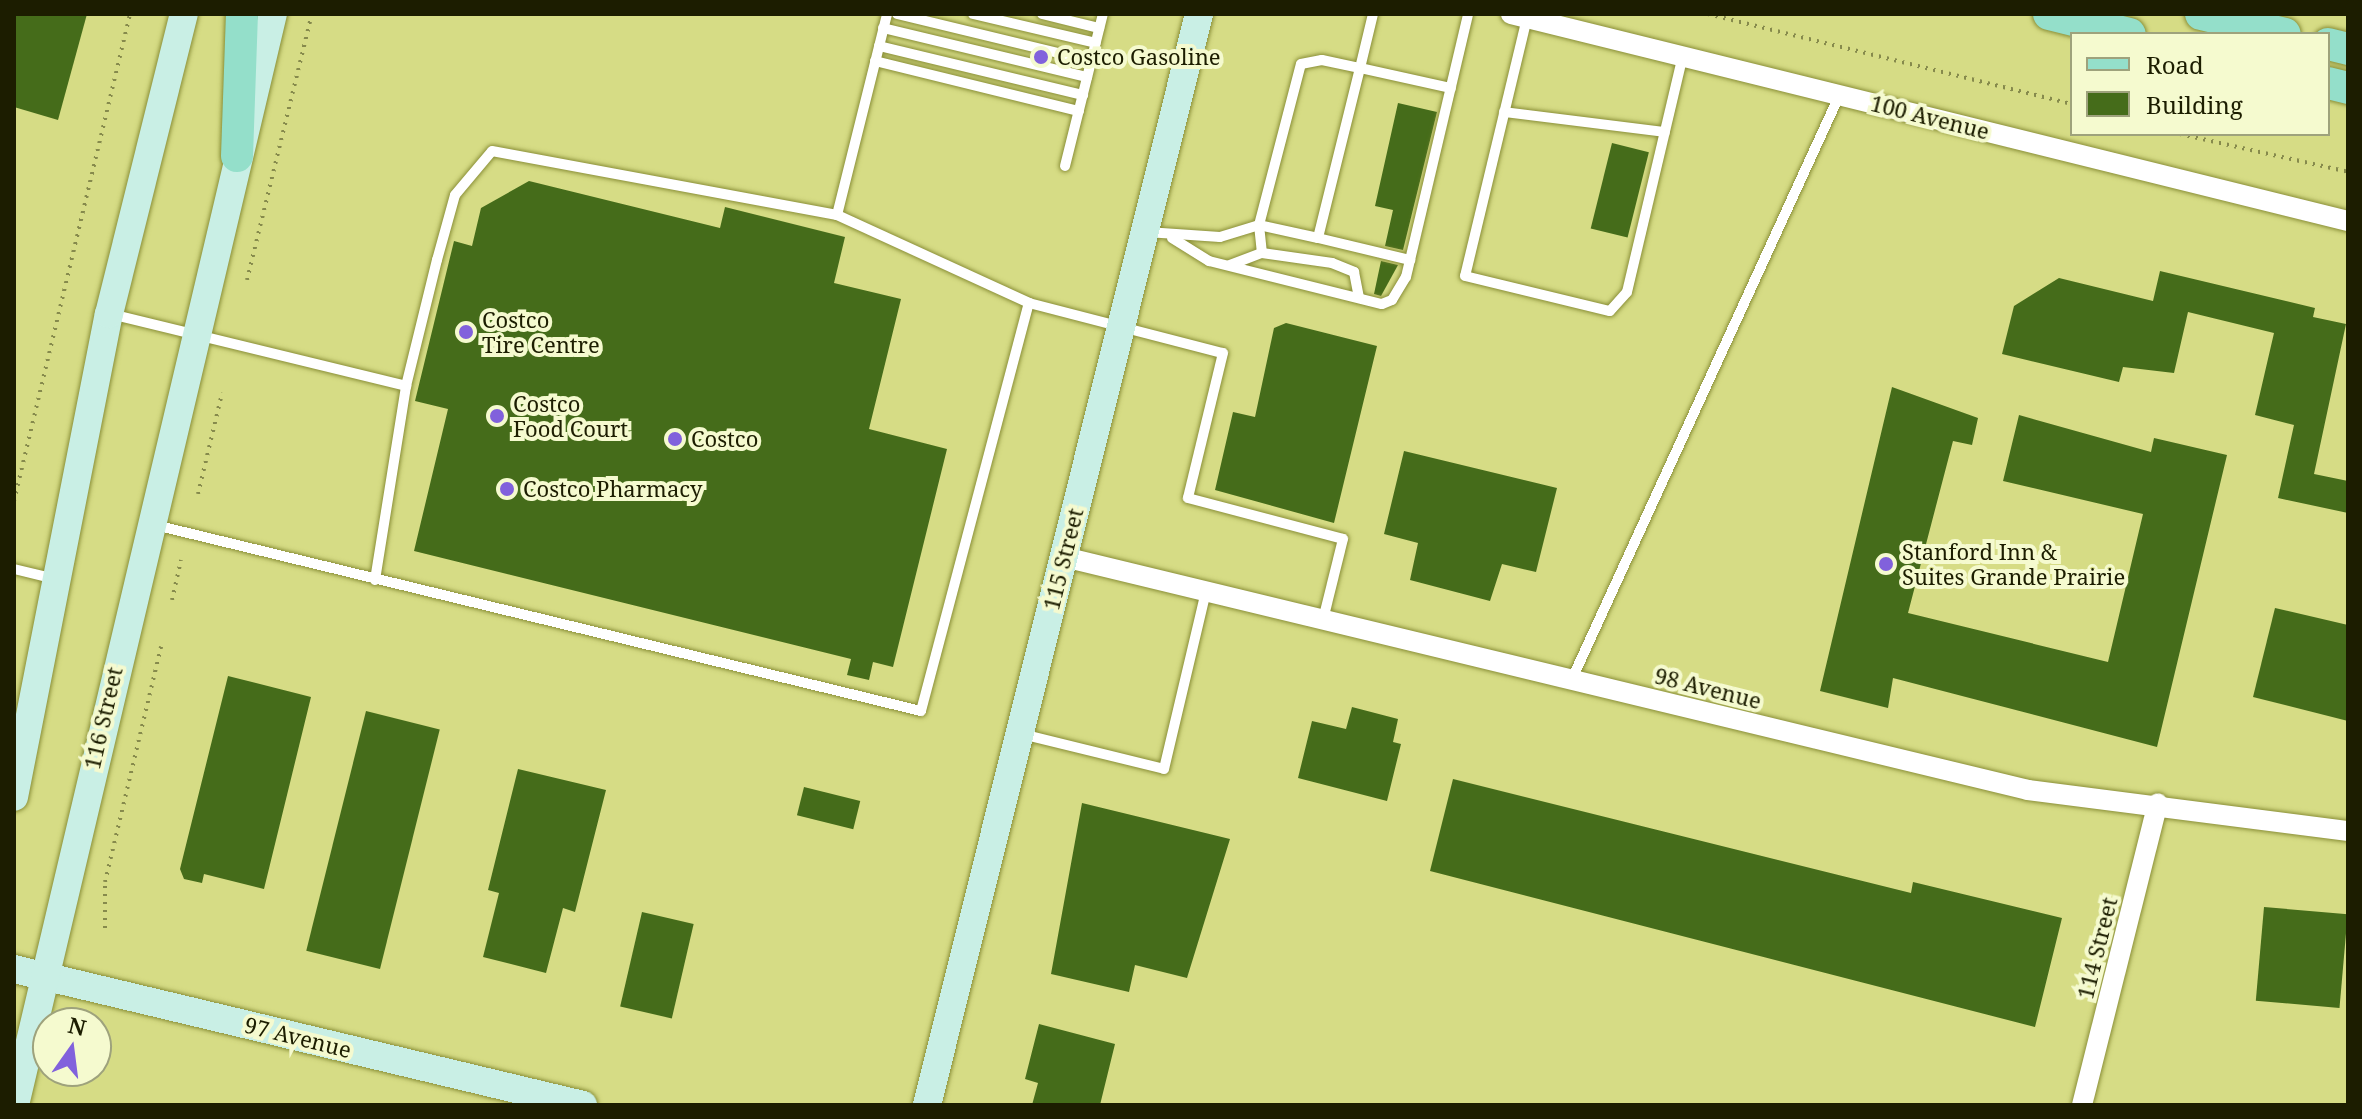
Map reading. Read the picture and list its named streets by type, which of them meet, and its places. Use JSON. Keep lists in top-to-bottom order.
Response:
{
  "streets": {
    "main road": ["115 Street", "116 Street", "97 Avenue"],
    "street": ["100 Avenue", "98 Avenue", "114 Street"]
  },
  "crossings": [
    ["115 Street", "98 Avenue"],
    ["98 Avenue", "114 Street"],
    ["116 Street", "97 Avenue"]
  ],
  "places": [
    "Costco Gasoline",
    "Costco Tire Centre",
    "Costco Food Court",
    "Costco",
    "Costco Pharmacy",
    "Stanford Inn & Suites Grande Prairie"
  ],
  "legend": ["Road", "Building"],
  "north": "top"
}
